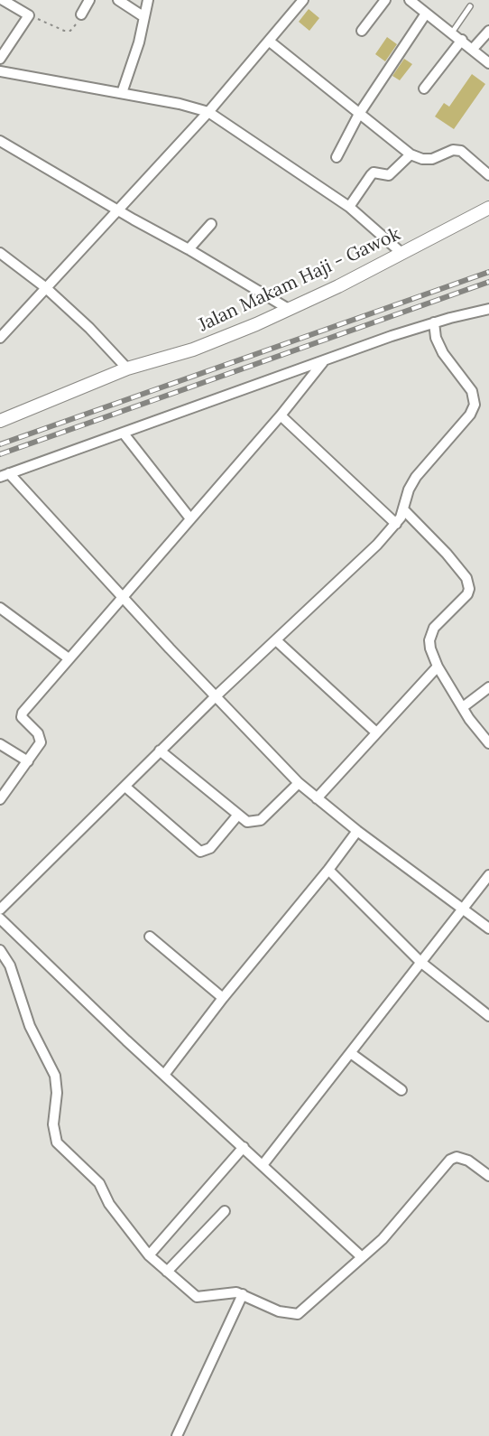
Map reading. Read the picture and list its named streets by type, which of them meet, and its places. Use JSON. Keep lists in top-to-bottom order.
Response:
{
  "streets": {
    "street": ["Jalan Makam Haji - Gawok"]
  }
}
